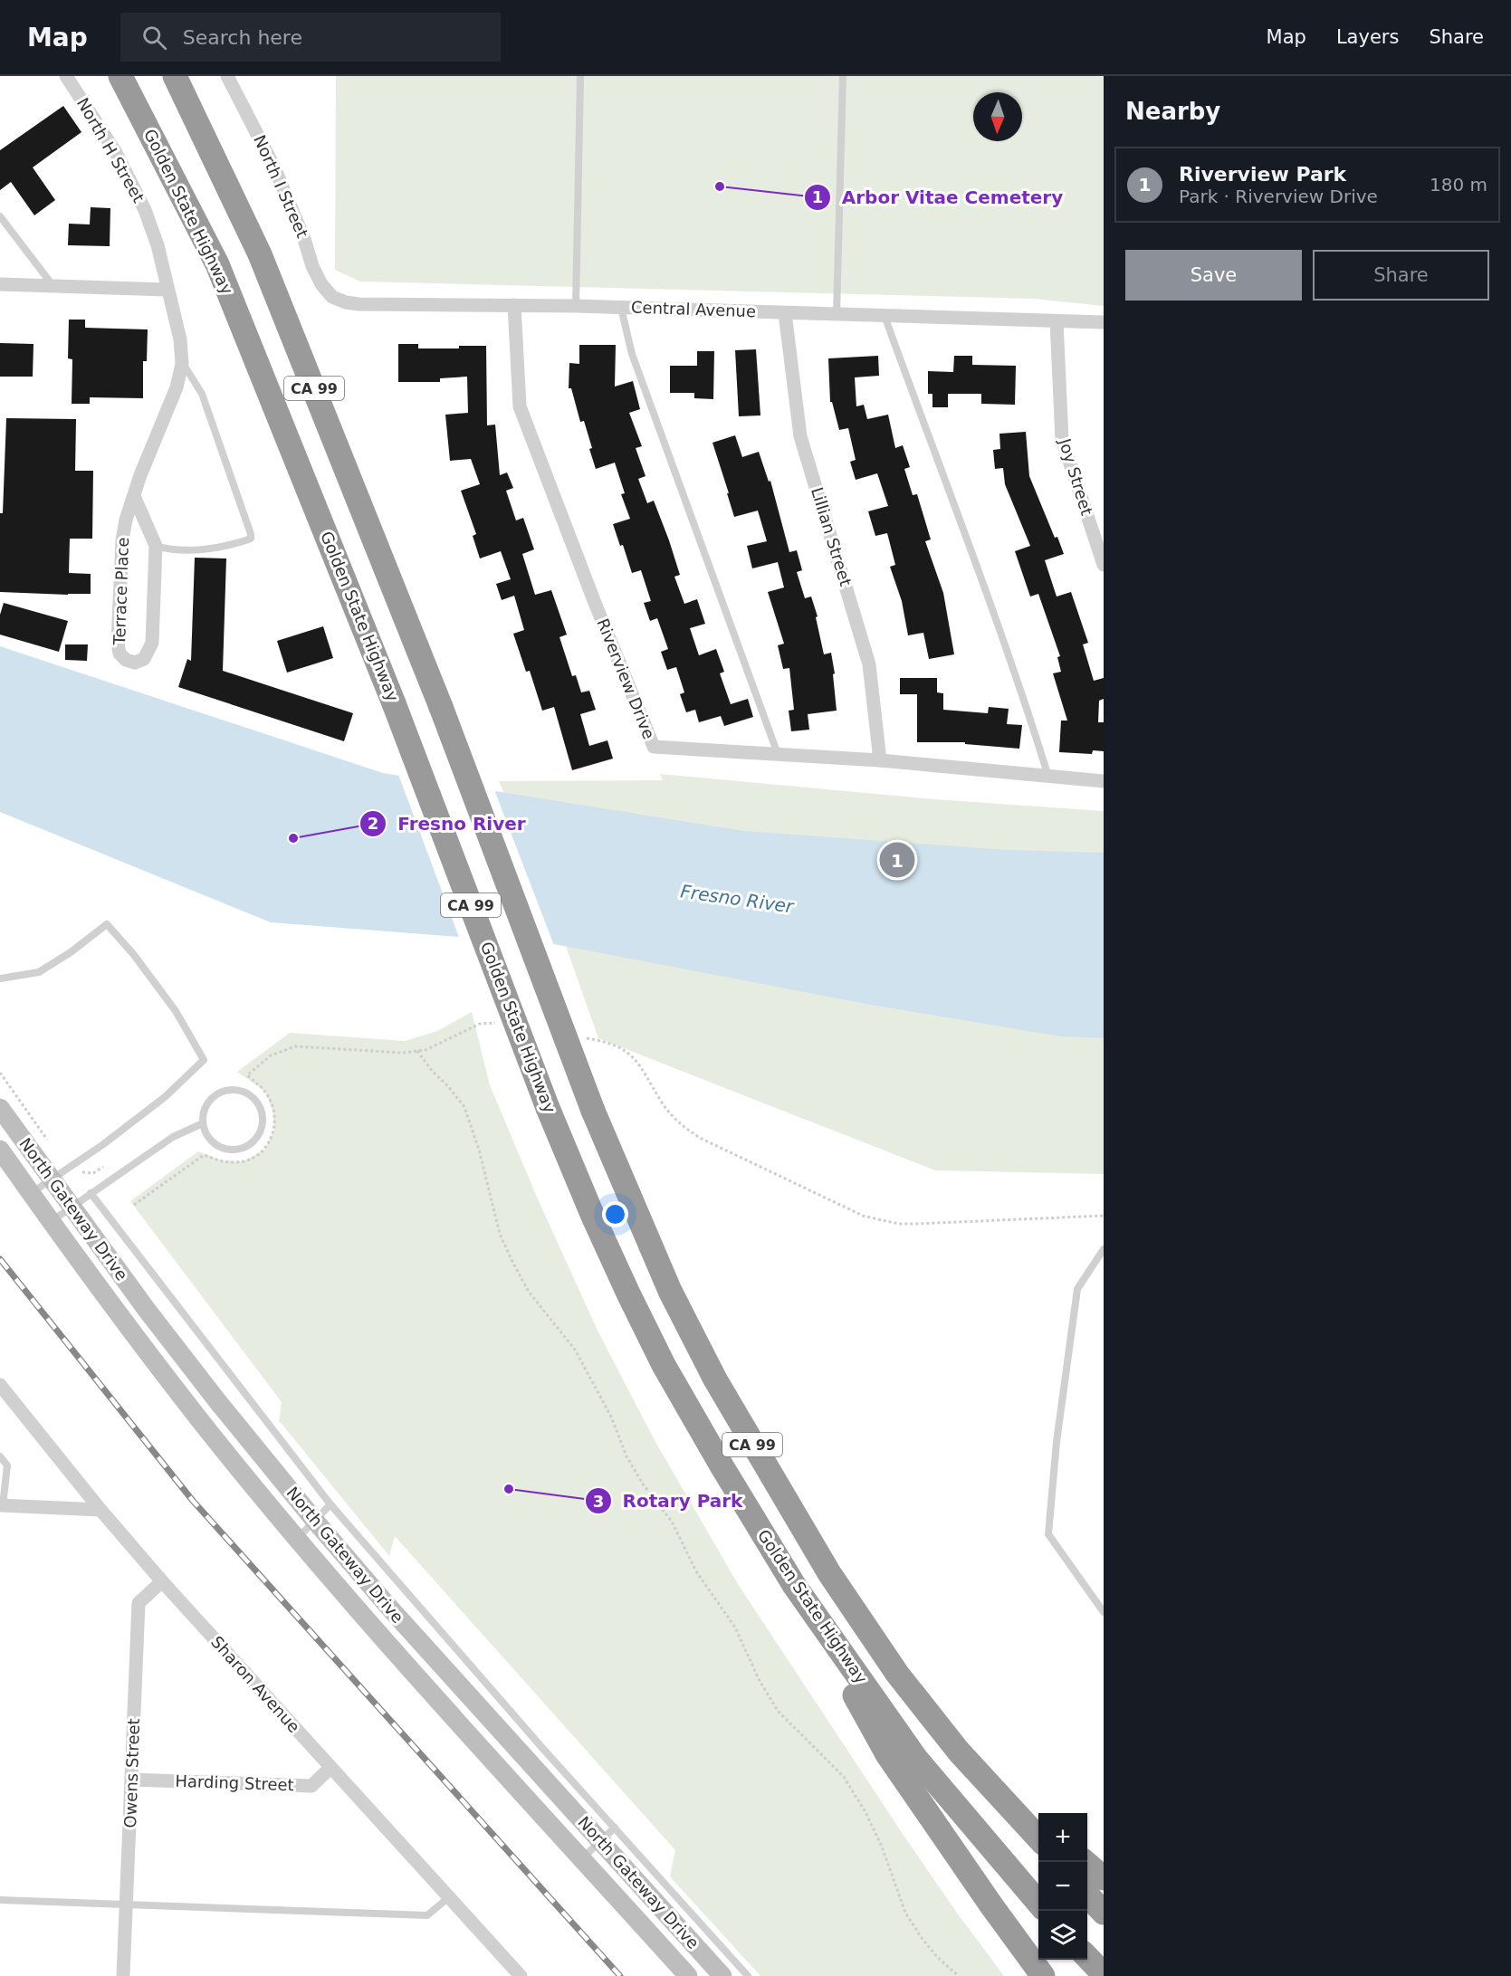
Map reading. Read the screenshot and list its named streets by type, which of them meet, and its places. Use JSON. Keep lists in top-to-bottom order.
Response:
{
  "streets": {
    "highway": ["Golden State Highway", "CA 99"],
    "main road": ["North Gateway Drive"],
    "street": [
      "North H Street",
      "North I Street",
      "Central Avenue",
      "Joy Street",
      "Lillian Street",
      "Terrace Place",
      "Riverview Drive",
      "Sharon Avenue",
      "Owens Street",
      "Harding Street"
    ]
  },
  "crossings": [
    ["North H Street", "Terrace Place"],
    ["North I Street", "Central Avenue"],
    ["Central Avenue", "Joy Street"],
    ["Central Avenue", "Lillian Street"],
    ["Central Avenue", "Riverview Drive"],
    ["Lillian Street", "Riverview Drive"],
    ["Sharon Avenue", "Owens Street"],
    ["Sharon Avenue", "Harding Street"],
    ["Owens Street", "Harding Street"]
  ],
  "water": ["Fresno River"],
  "places": ["Arbor Vitae Cemetery", "Fresno River", "Rotary Park"],
  "north": "bottom",
  "page": {
    "header": "Map",
    "search": "Search here",
    "nav": ["Map", "Layers", "Share"],
    "heading": "Nearby",
    "list": [
      {
        "mark": "1",
        "name": "Riverview Park",
        "note": "Park · Riverview Drive",
        "value": "180 m"
      }
    ],
    "buttons": ["Save", "Share"],
    "pins": "1",
    "map_buttons": ["+", "−"]
  }
}
